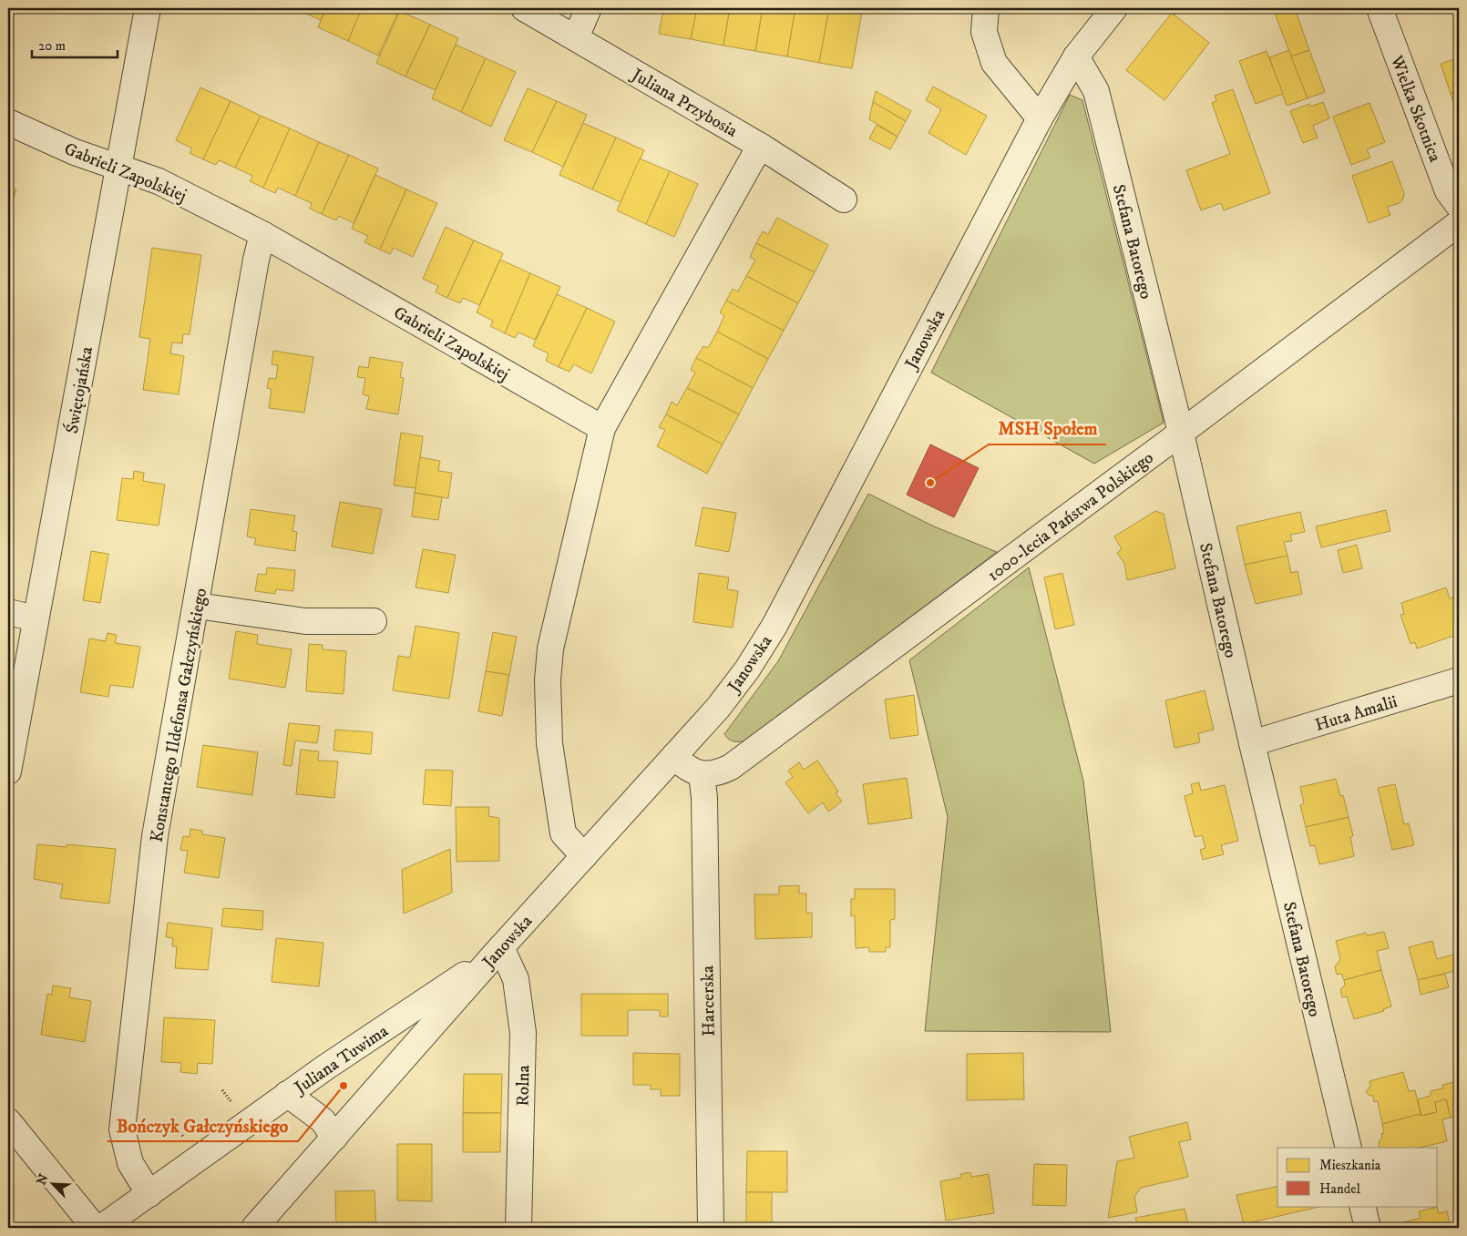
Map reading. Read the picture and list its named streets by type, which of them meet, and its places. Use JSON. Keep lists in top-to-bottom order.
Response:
{
  "streets": {
    "street": [
      "Juliana Przybosia",
      "Wielka Skotnica",
      "Gabrieli Zapolskiej",
      "Stefana Batorego",
      "Janowska",
      "Świętojańska",
      "1000-lecia Państwa Polskiego",
      "Huta Amalii",
      "Konstantego Ildefonsa Gałczyńskiego",
      "Harcerska",
      "Juliana Tuwima",
      "Rolna"
    ]
  },
  "crossings": [
    ["Gabrieli Zapolskiej", "Świętojańska"],
    ["Gabrieli Zapolskiej", "Konstantego Ildefonsa Gałczyńskiego"],
    ["Stefana Batorego", "Janowska"],
    ["Stefana Batorego", "1000-lecia Państwa Polskiego"],
    ["Stefana Batorego", "Huta Amalii"],
    ["Janowska", "Juliana Tuwima"],
    ["Janowska", "Rolna"],
    ["1000-lecia Państwa Polskiego", "Harcerska"],
    ["Konstantego Ildefonsa Gałczyńskiego", "Juliana Tuwima"],
    ["Juliana Tuwima", "Rolna"]
  ],
  "places": ["MSH Społem", "Bończyk Gałczyńskiego"],
  "legend": ["Mieszkania", "Handel"],
  "scale_bar": "20 m",
  "north": "top left"
}
